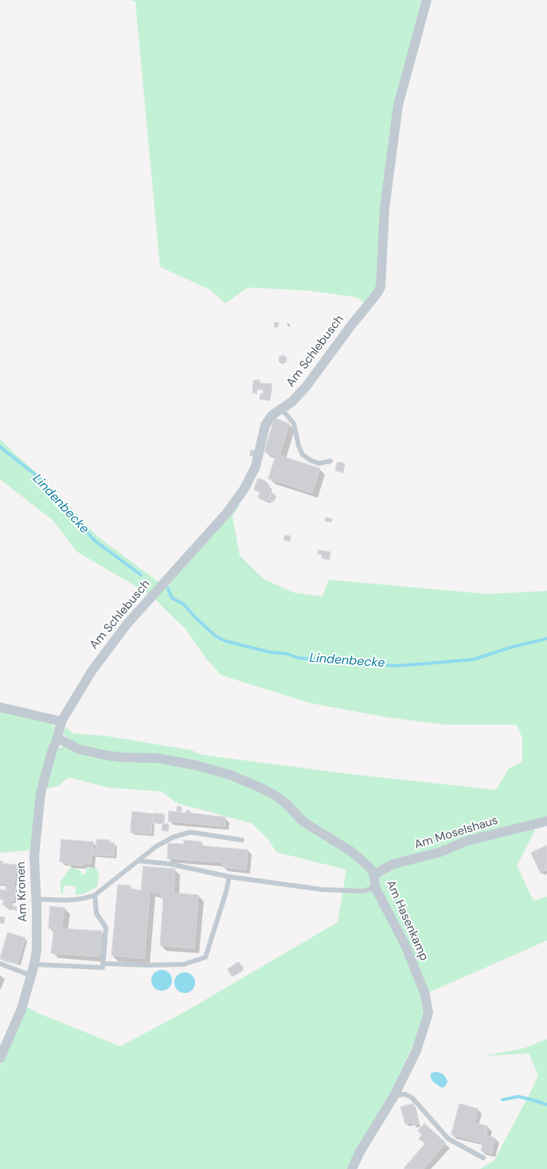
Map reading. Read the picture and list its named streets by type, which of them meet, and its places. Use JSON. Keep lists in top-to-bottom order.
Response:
{
  "streets": {
    "street": [
      "Am Schlebusch",
      "Am Moselshaus",
      "Am Kronen",
      "Am Hasenkamp"
    ]
  },
  "crossings": [
    ["Am Schlebusch", "Am Kronen"],
    ["Am Moselshaus", "Am Hasenkamp"],
    ["Am Kronen", "Am Hasenkamp"]
  ],
  "water": ["Lindenbecke"]
}
